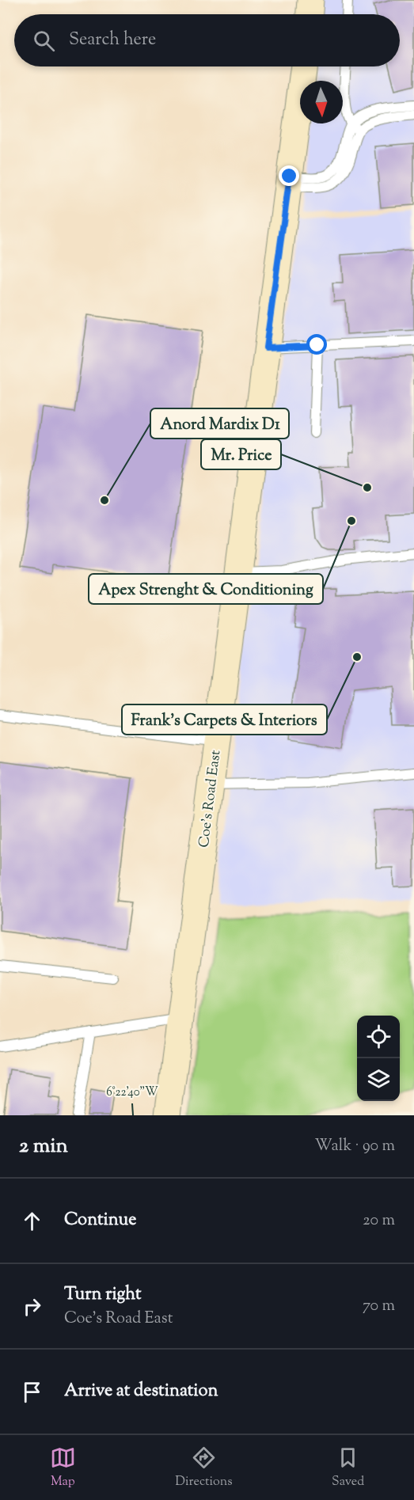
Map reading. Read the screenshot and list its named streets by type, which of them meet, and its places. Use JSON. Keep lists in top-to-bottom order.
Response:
{
  "streets": {
    "street": ["Coe's Road East"]
  },
  "places": [
    "Mr. Price",
    "Anord Mardix D1",
    "Apex Strenght & Conditioning",
    "Frank's Carpets & Interiors"
  ],
  "north": "bottom",
  "page": {
    "search": "Search here",
    "heading": ["2 min", "Walk · 90 m"],
    "list": [
      ["Continue", "20 m"],
      ["Turn right", "Coe's Road East", "70 m"],
      "Arrive at destination"
    ],
    "nav": ["Map", "Directions", "Saved"]
  },
  "coordinates": ["6°22'40\"W"]
}
